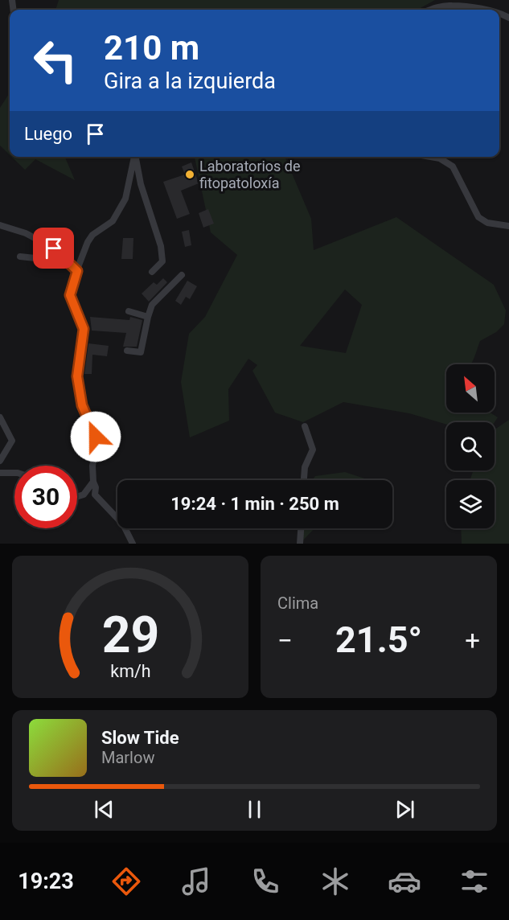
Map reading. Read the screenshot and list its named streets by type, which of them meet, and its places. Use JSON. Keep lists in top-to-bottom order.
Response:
{
  "places": ["Laboratorios de fitopatoloxía"],
  "north": "top left",
  "page": {
    "turn": ["210 m", "Gira a la izquierda"],
    "then": "Luego",
    "limit": "30",
    "trip": "19:24 · 1 min · 250 m",
    "tile": "Clima",
    "heat": ["−", "21.5°", "+"],
    "song": ["Slow Tide", "Marlow"],
    "tabs": "19:23",
    "gauge": ["29", "km/h"]
  }
}
